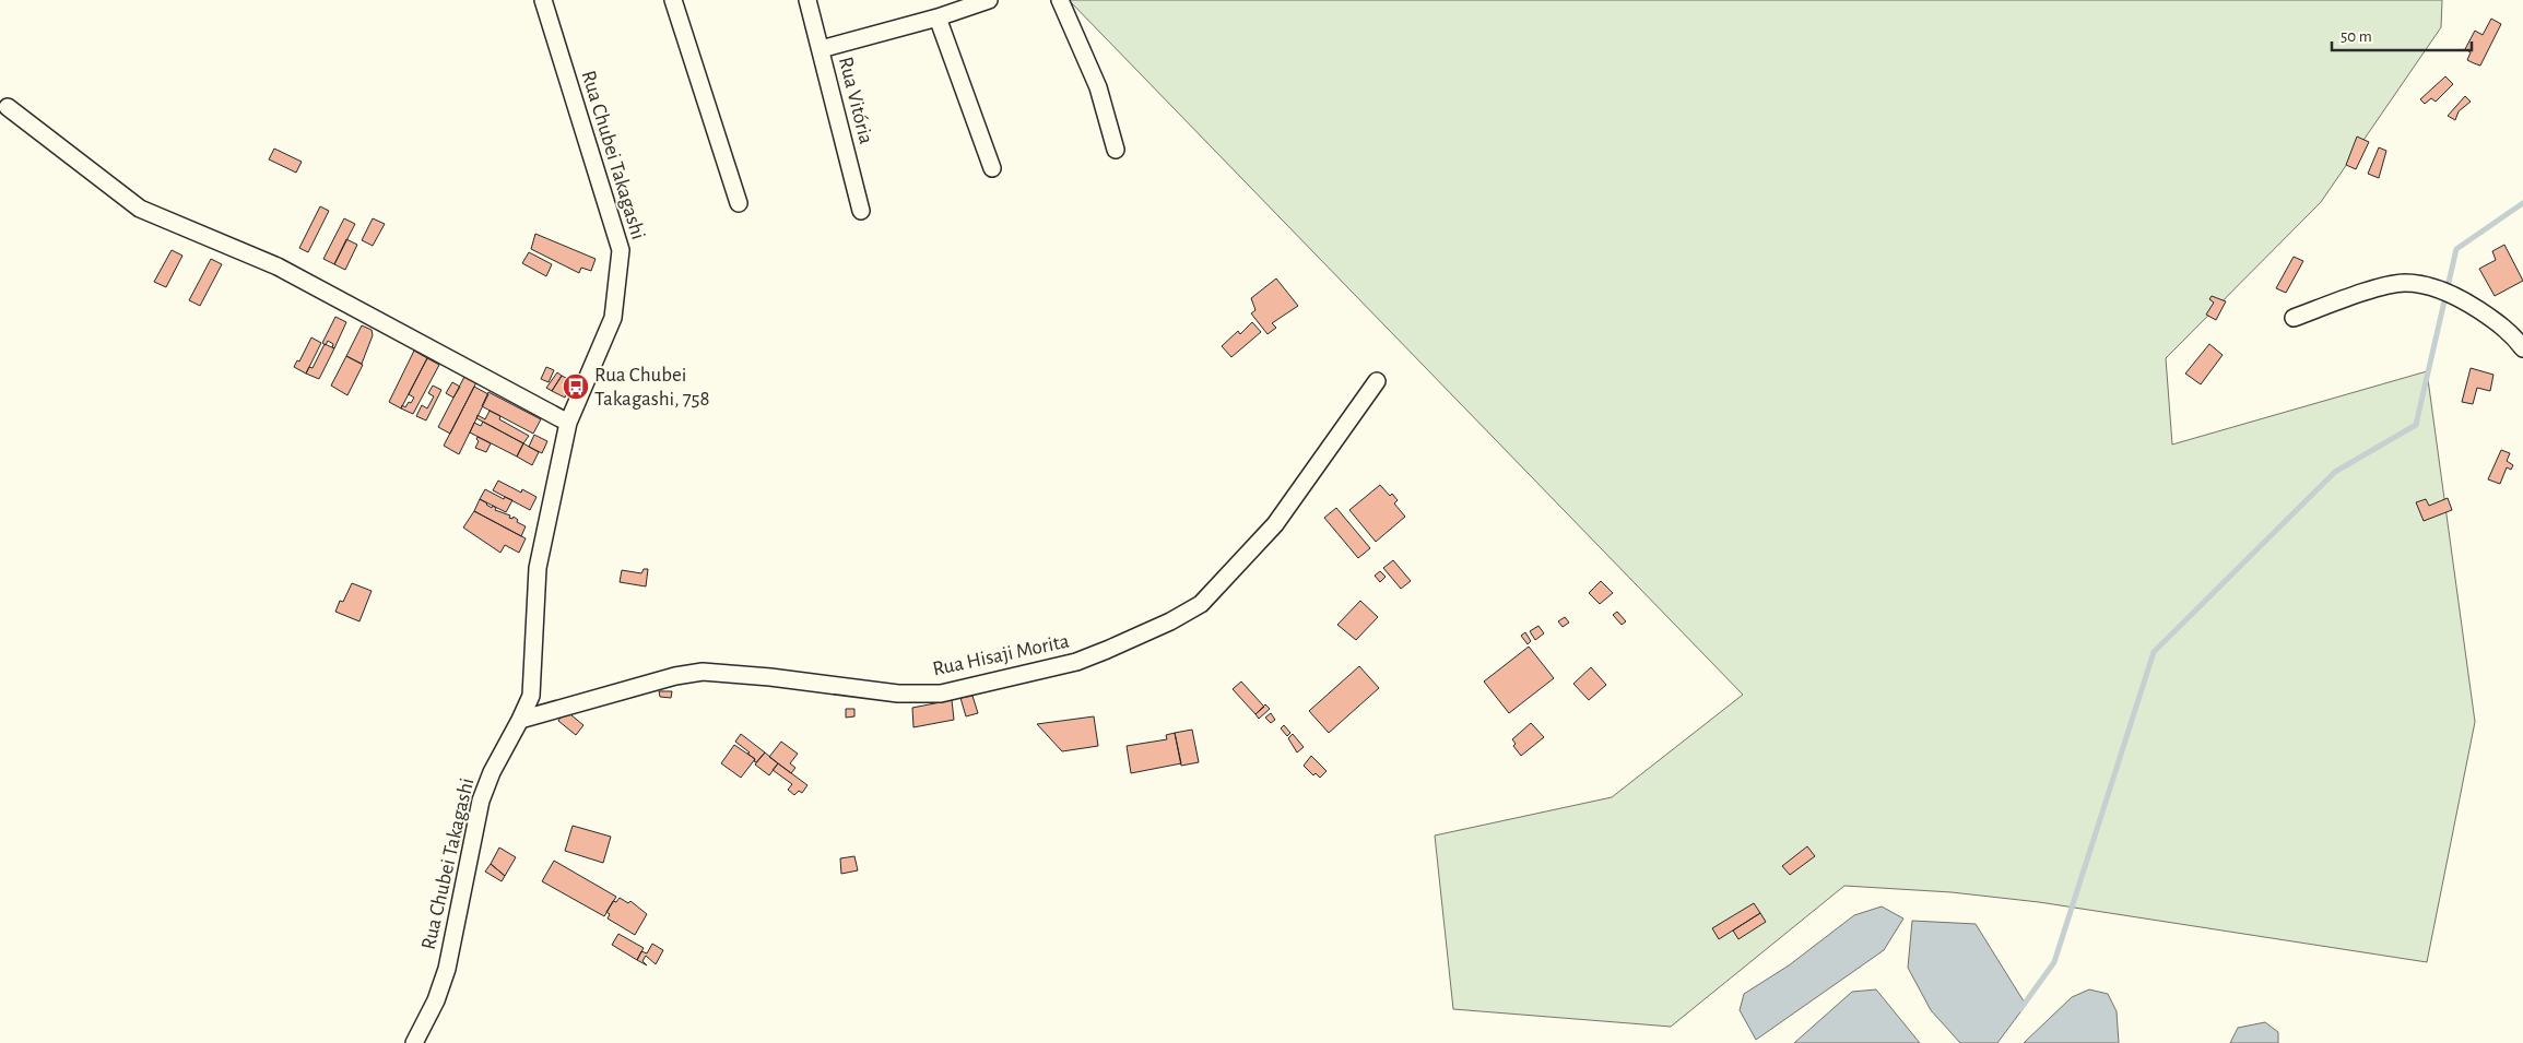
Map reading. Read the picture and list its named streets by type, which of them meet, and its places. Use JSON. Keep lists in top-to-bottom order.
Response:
{
  "streets": {
    "street": ["Rua Vitória", "Rua Chubei Takagashi", "Rua Hisaji Morita"]
  },
  "crossings": [
    ["Rua Chubei Takagashi", "Rua Hisaji Morita"]
  ],
  "places": {
    "bus stop": ["Rua Chubei Takagashi, 758"]
  },
  "scale_bar": "50 m"
}
